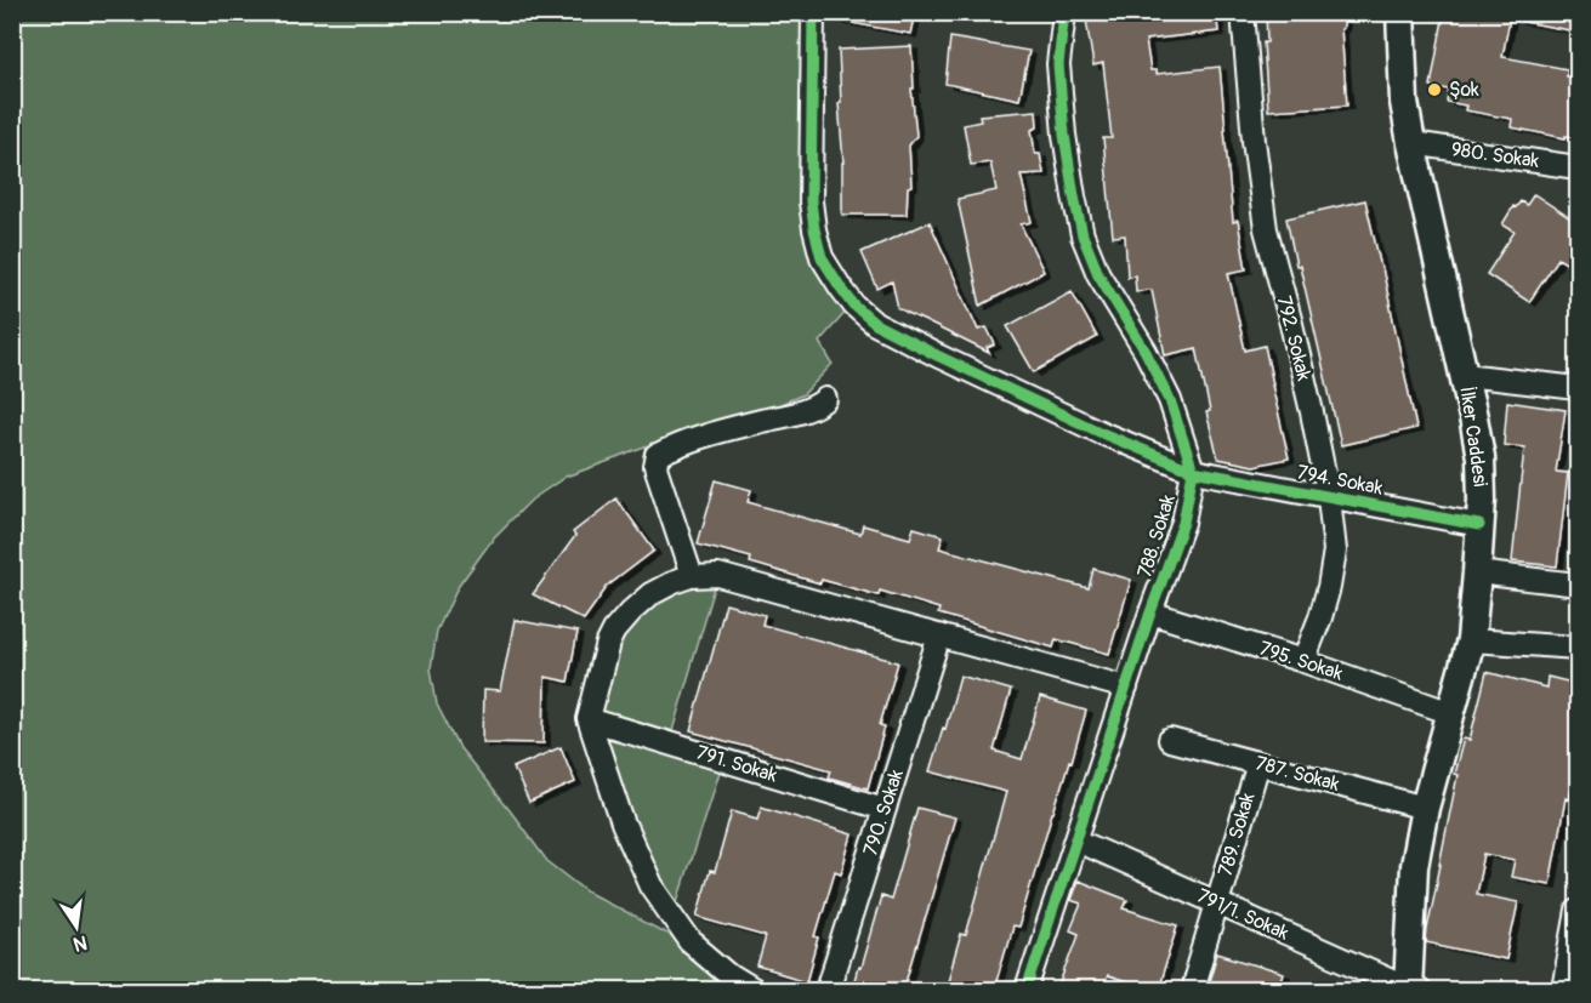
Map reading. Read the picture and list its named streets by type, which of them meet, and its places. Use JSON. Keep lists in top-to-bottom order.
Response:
{
  "streets": {
    "main road": ["İlker Caddesi"],
    "street": [
      "980. Sokak",
      "792. Sokak",
      "794. Sokak",
      "788. Sokak",
      "795. Sokak",
      "791. Sokak",
      "787. Sokak",
      "790. Sokak",
      "789. Sokak",
      "791/1. Sokak"
    ]
  },
  "crossings": [
    ["980. Sokak", "İlker Caddesi"],
    ["792. Sokak", "794. Sokak"],
    ["792. Sokak", "795. Sokak"],
    ["İlker Caddesi", "794. Sokak"],
    ["İlker Caddesi", "795. Sokak"],
    ["İlker Caddesi", "787. Sokak"],
    ["İlker Caddesi", "791/1. Sokak"],
    ["794. Sokak", "788. Sokak"],
    ["788. Sokak", "795. Sokak"],
    ["788. Sokak", "791/1. Sokak"],
    ["791. Sokak", "790. Sokak"],
    ["787. Sokak", "789. Sokak"],
    ["789. Sokak", "791/1. Sokak"]
  ],
  "places": ["Şok"],
  "north": "bottom"
}
